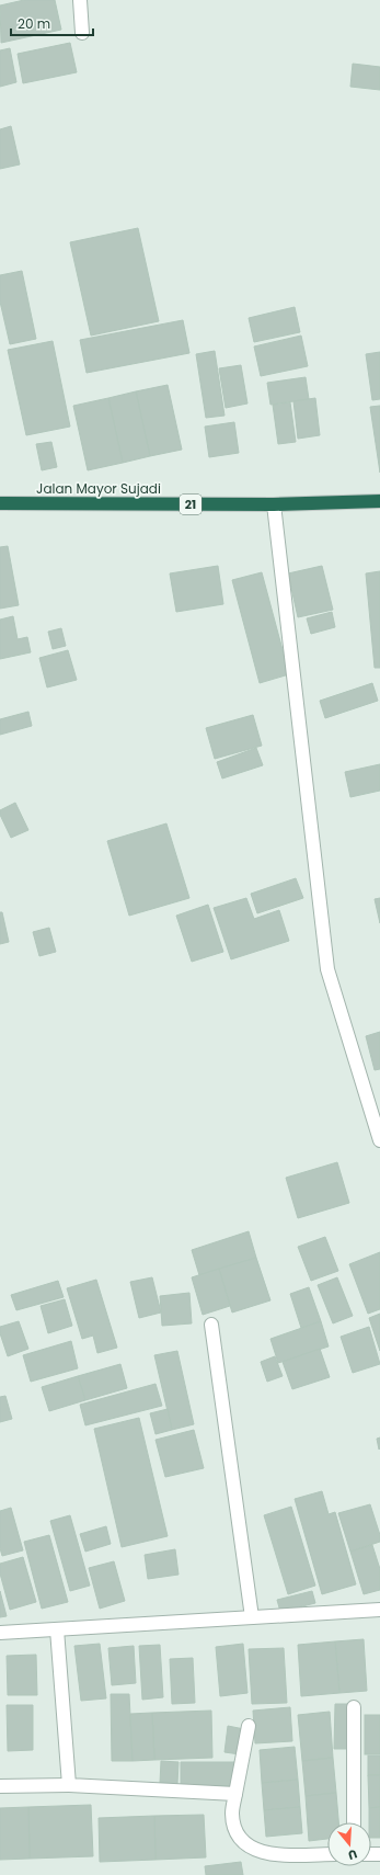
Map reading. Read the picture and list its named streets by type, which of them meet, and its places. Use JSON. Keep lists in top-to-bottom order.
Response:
{
  "streets": {
    "highway": ["Jalan Mayor Sujadi", "21"]
  },
  "scale_bar": "20 m",
  "north": "bottom"
}
